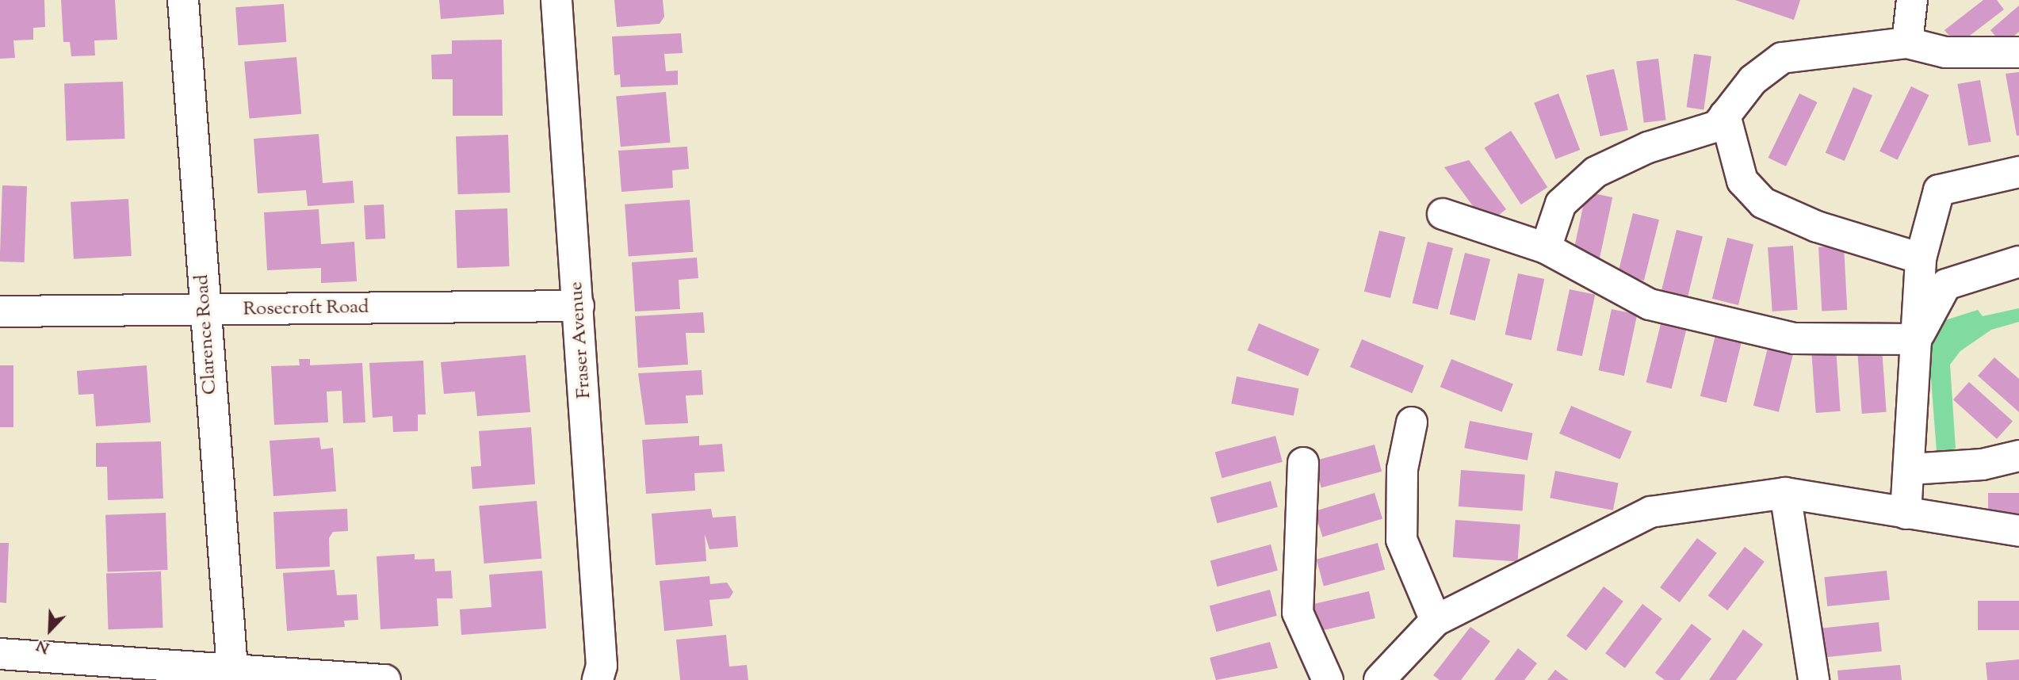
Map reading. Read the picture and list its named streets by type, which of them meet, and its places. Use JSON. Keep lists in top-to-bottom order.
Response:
{
  "streets": {
    "street": ["Rosecroft Road", "Clarence Road", "Fraser Avenue"]
  },
  "crossings": [
    ["Rosecroft Road", "Clarence Road"],
    ["Rosecroft Road", "Fraser Avenue"]
  ],
  "north": "bottom left"
}
